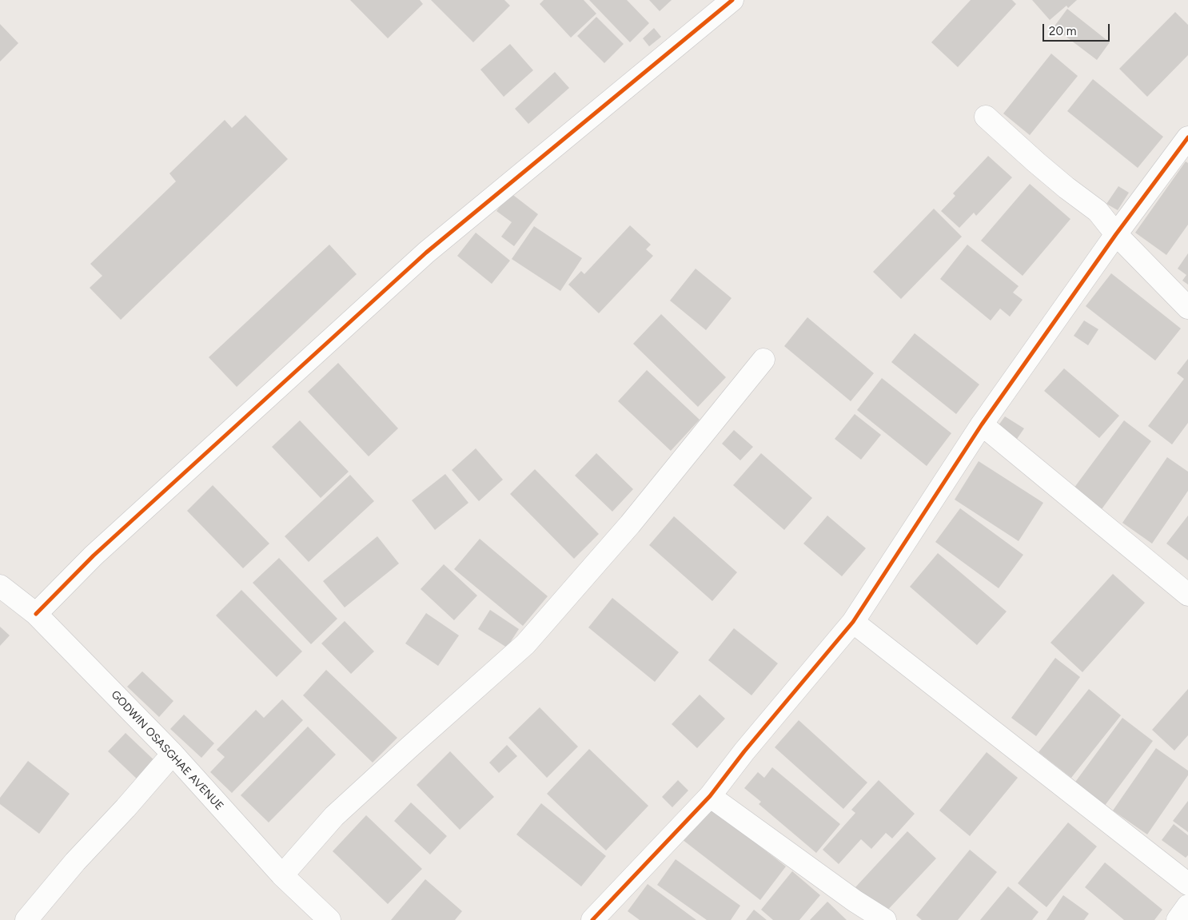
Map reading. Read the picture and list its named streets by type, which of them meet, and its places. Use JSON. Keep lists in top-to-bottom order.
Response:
{
  "streets": {
    "street": ["GODWIN OSASGHAE AVENUE"]
  },
  "scale_bar": "20 m"
}
